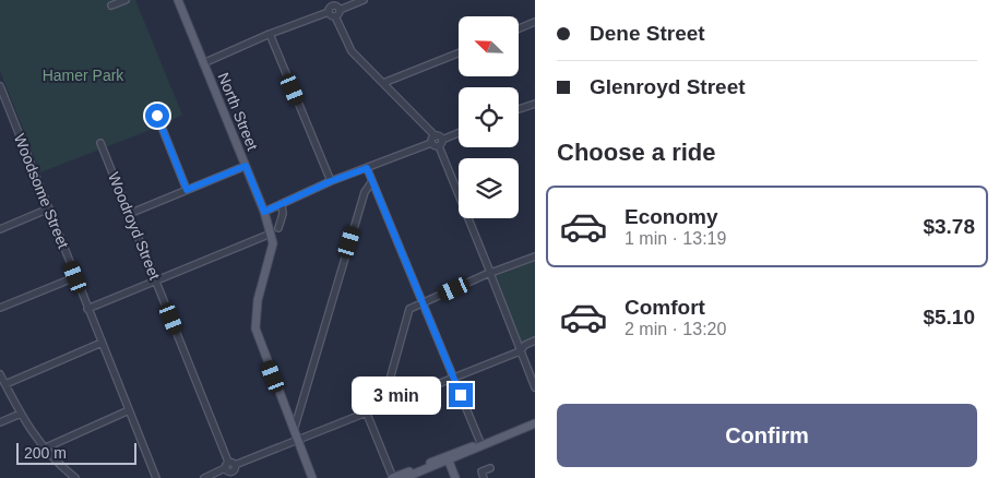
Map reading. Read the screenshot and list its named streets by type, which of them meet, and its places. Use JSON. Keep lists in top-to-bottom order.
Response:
{
  "streets": {
    "main road": ["North Street"],
    "street": ["Woodsome Street", "Woodroyd Street"]
  },
  "parks": ["Hamer Park"],
  "scale_bar": "200 m",
  "north": "top left",
  "page": {
    "banner": ["Dene Street", "Glenroyd Street"],
    "heading": "Choose a ride",
    "list": [
      {
        "name": "Economy",
        "note": "1 min · 13:19",
        "value": "$3.78"
      },
      {
        "name": "Comfort",
        "note": "2 min · 13:20",
        "value": "$5.10"
      }
    ],
    "bubble": "3 min",
    "buttons": "Confirm",
    "scale": "200 m"
  }
}
